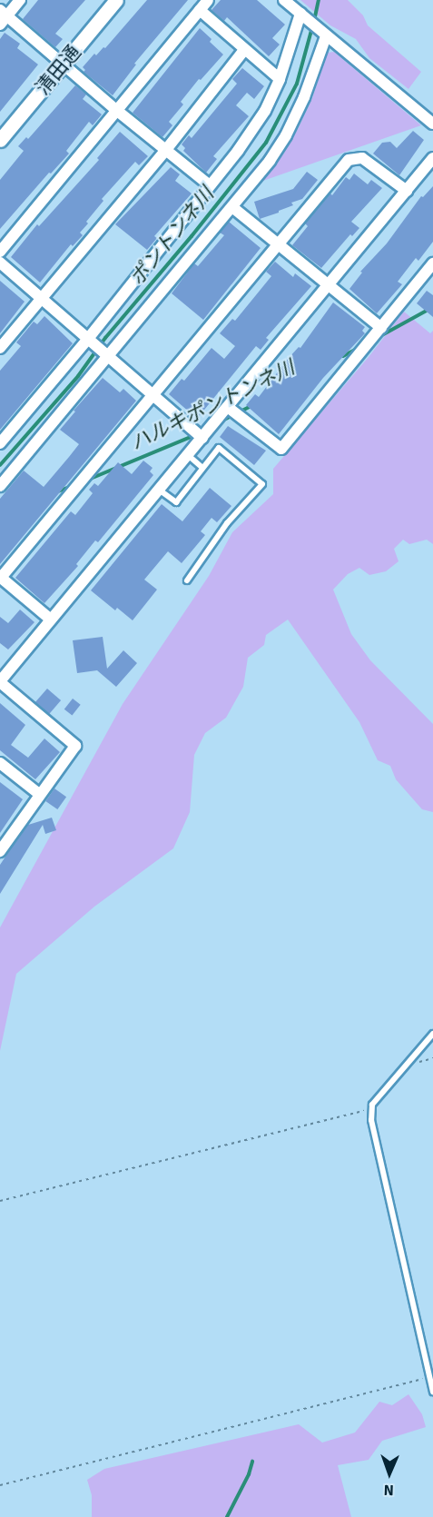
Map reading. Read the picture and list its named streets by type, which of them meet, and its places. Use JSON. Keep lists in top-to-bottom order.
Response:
{
  "streets": {
    "street": ["清田通"]
  },
  "water": ["ポントンネ川", "ハルキポントンネ川"],
  "north": "bottom"
}
